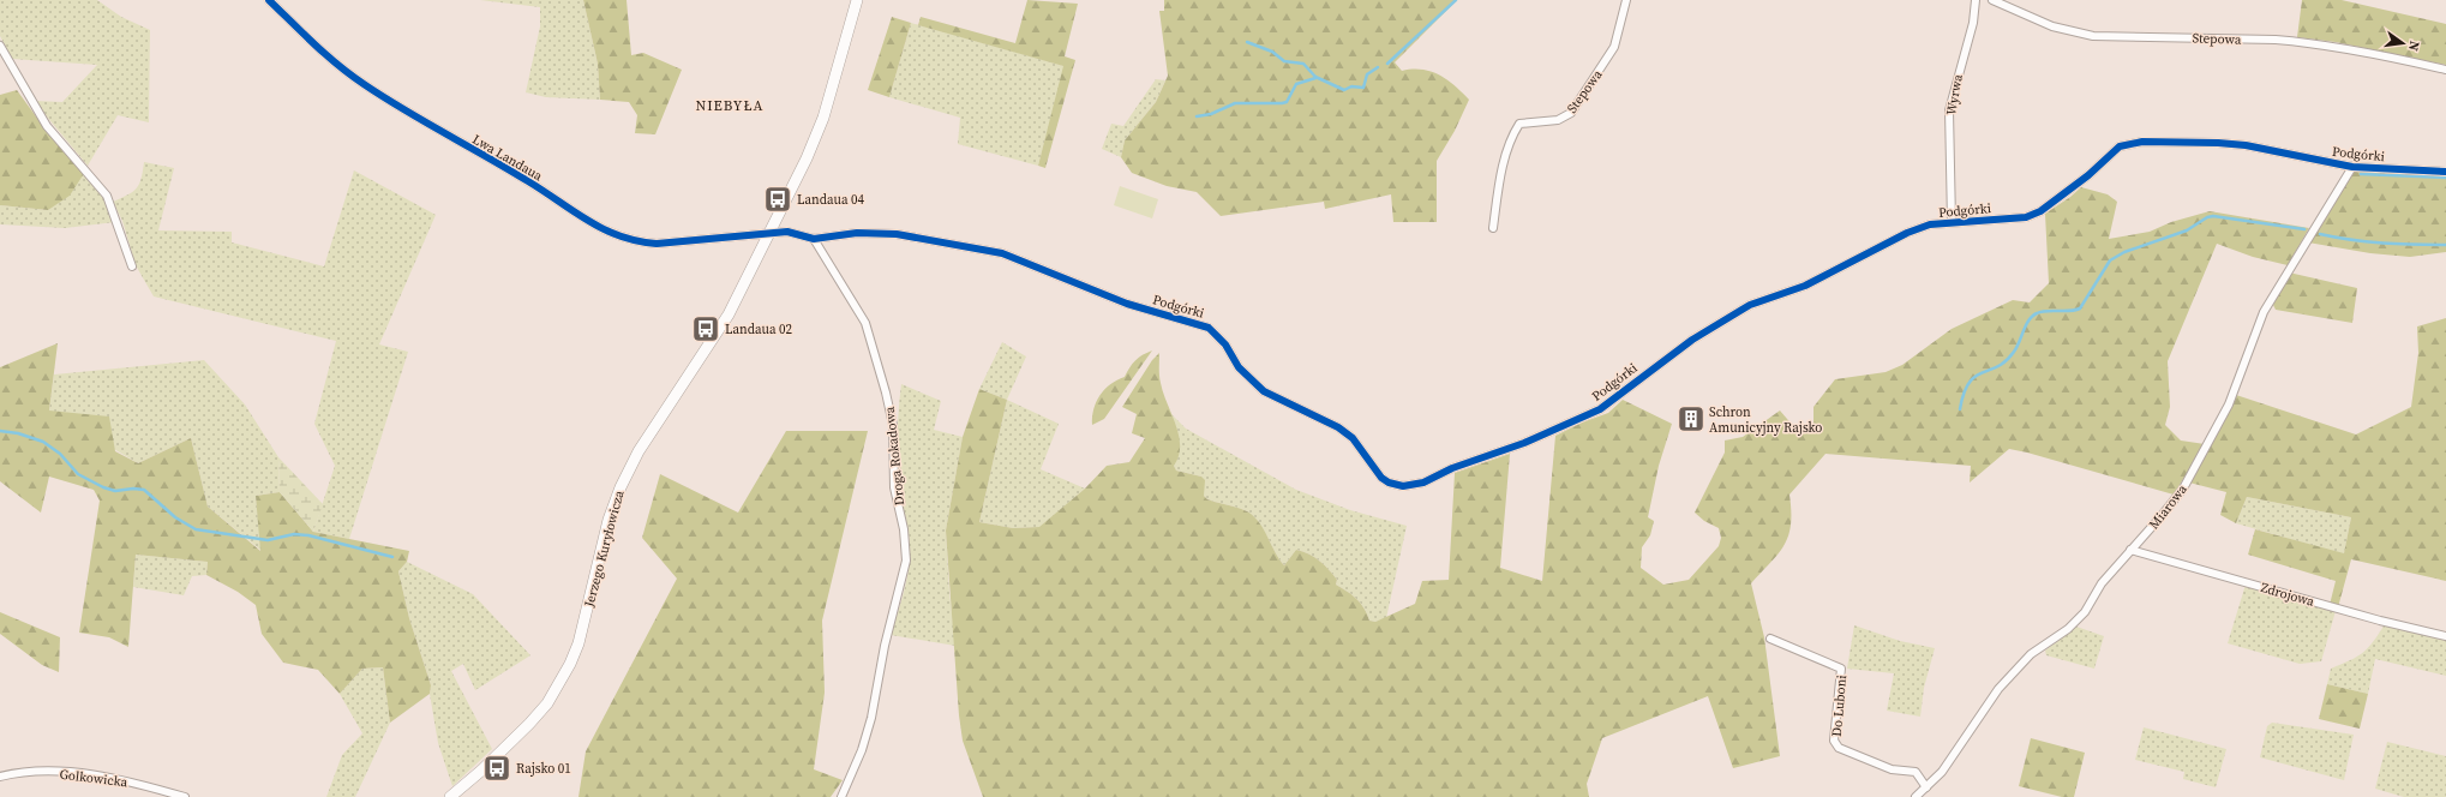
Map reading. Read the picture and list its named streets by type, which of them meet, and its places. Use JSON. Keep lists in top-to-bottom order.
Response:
{
  "streets": {
    "street": [
      "Stepowa",
      "Wyrwa",
      "Podgórki",
      "Lwa Landaua",
      "Droga Rokadowa",
      "Miarowa",
      "Jerzego Kuryłowicza",
      "Zdrojowa",
      "Do Luboni",
      "Golkowicka"
    ]
  },
  "crossings": [
    ["Wyrwa", "Podgórki"],
    ["Podgórki", "Lwa Landaua"],
    ["Podgórki", "Droga Rokadowa"],
    ["Podgórki", "Miarowa"],
    ["Podgórki", "Jerzego Kuryłowicza"],
    ["Lwa Landaua", "Jerzego Kuryłowicza"],
    ["Miarowa", "Zdrojowa"],
    ["Miarowa", "Do Luboni"]
  ],
  "districts": ["NIEBYŁA"],
  "places": {
    "bus stop": ["Landaua 04", "Landaua 02", "Rajsko 01"],
    "building": ["Schron Amunicyjny Rajsko"]
  },
  "north": "right"
}
